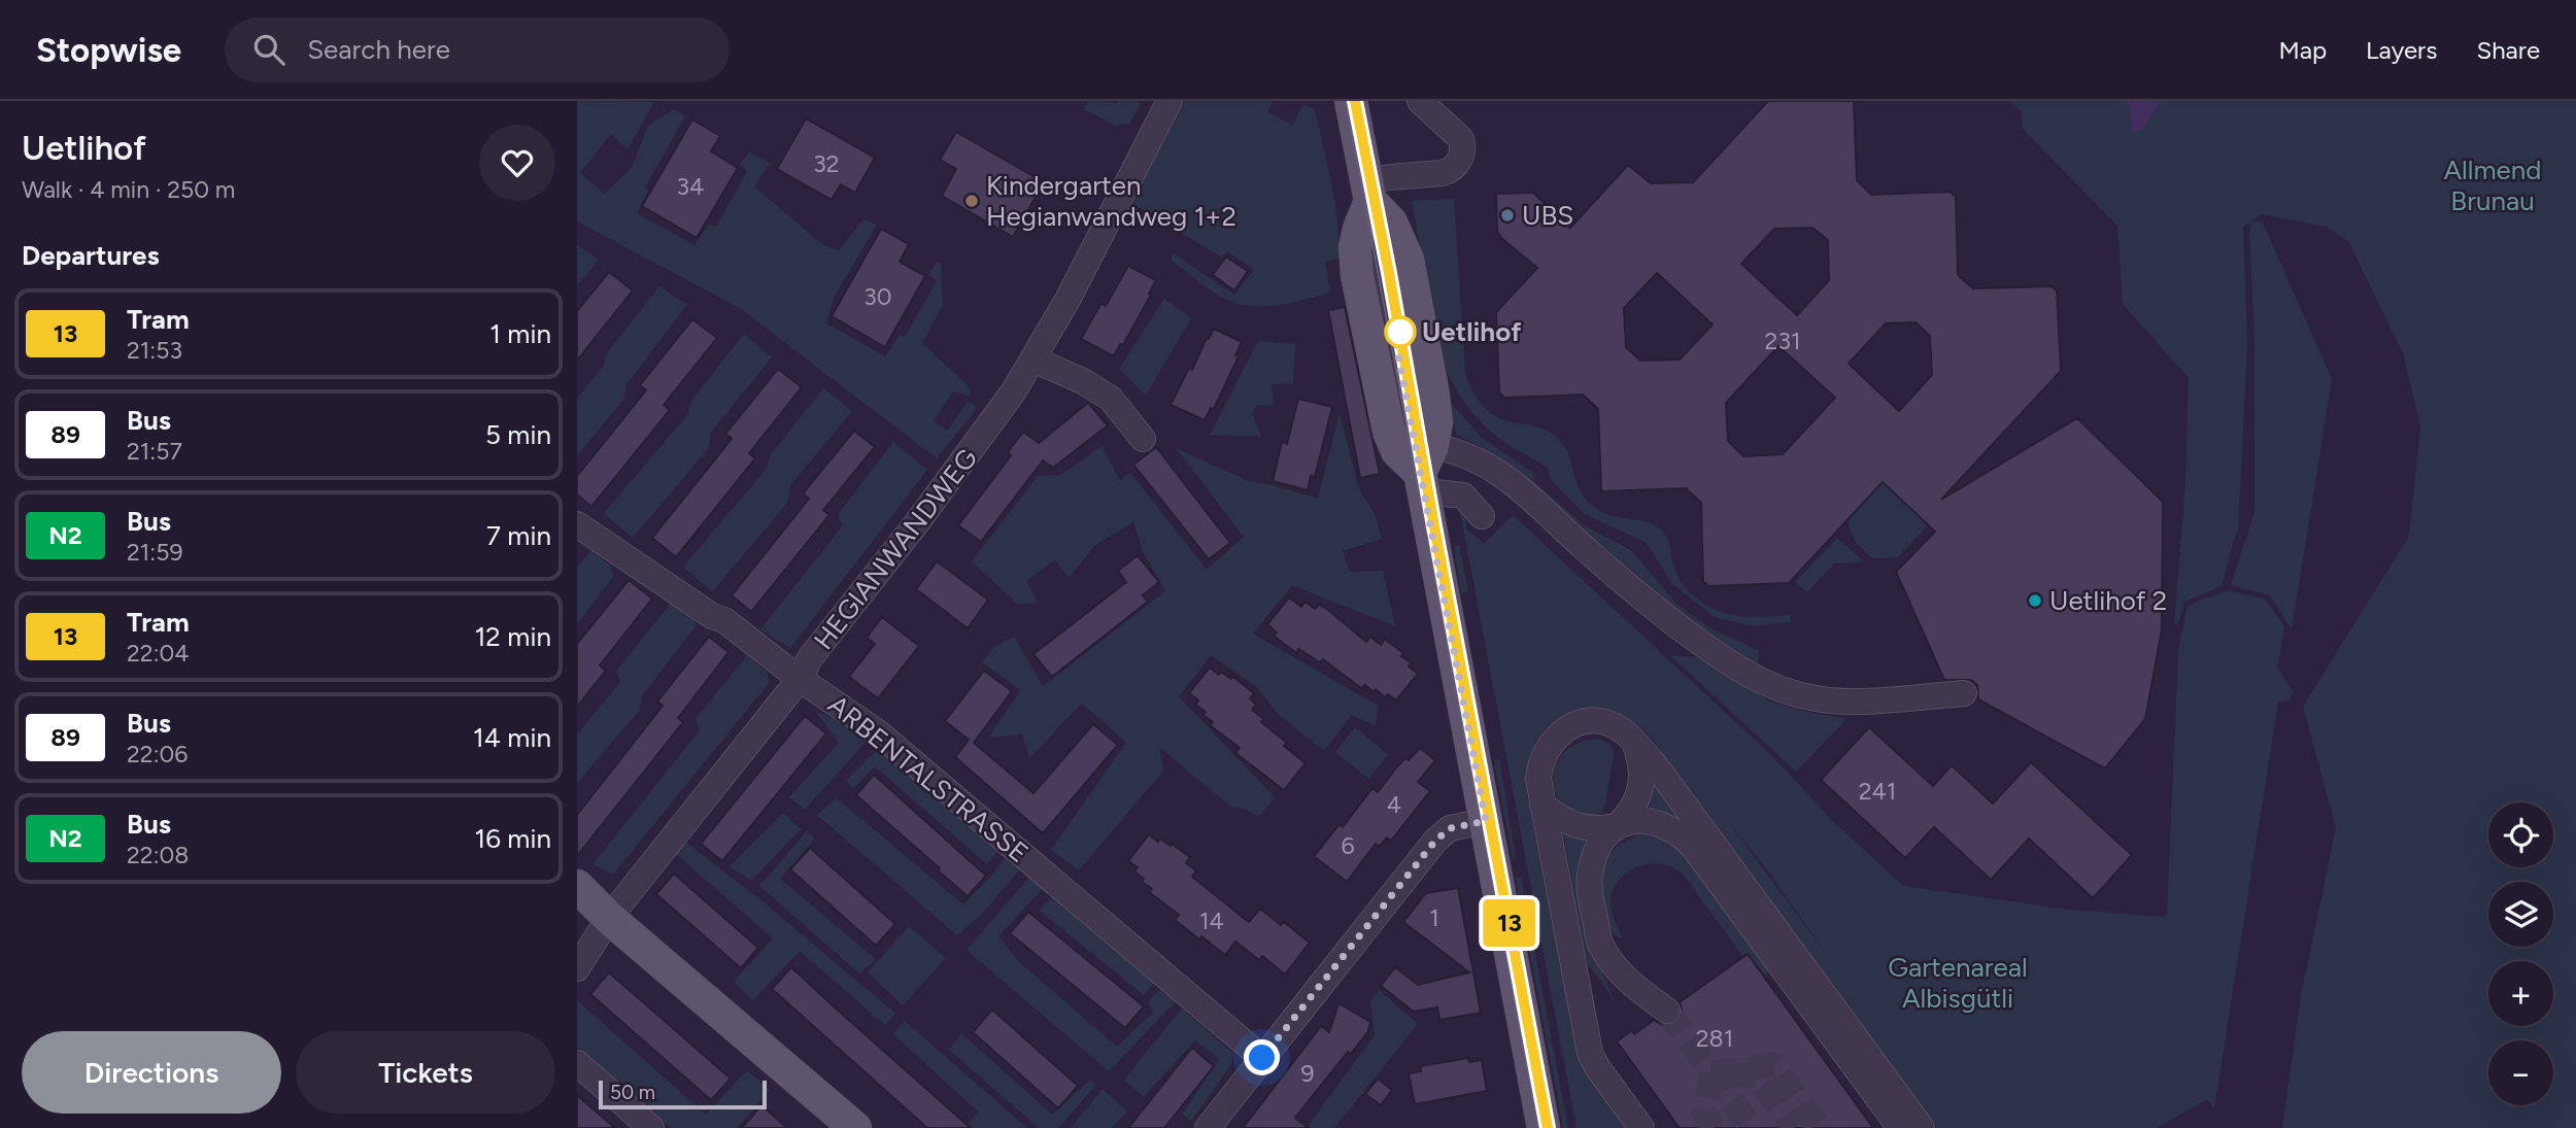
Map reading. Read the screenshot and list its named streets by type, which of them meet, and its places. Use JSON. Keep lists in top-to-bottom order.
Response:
{
  "streets": {
    "street": ["HEGIANWANDWEG", "ARBENTALSTRASSE"]
  },
  "crossings": [
    ["HEGIANWANDWEG", "ARBENTALSTRASSE"]
  ],
  "parks": ["Allmend Brunau", "Gartenareal Albisgütli"],
  "places": [
    "Kindergarten Hegianwandweg 1+2",
    "UBS",
    "Uetlihof",
    "Uetlihof 2"
  ],
  "lines": ["tram line 13"],
  "house_numbers": [
    "32",
    "34",
    "30",
    "231",
    "241",
    "4",
    "6",
    "1",
    "14",
    "281",
    "9"
  ],
  "scale_bar": "50 m",
  "page": {
    "header": "Stopwise",
    "search": "Search here",
    "nav": ["Map", "Layers", "Share"],
    "heading": [
      ["Uetlihof", "Walk · 4 min · 250 m"],
      "Departures"
    ],
    "on_map": "13",
    "list": [
      {
        "mark": "13",
        "name": "Tram",
        "note": "21:53",
        "value": "1 min"
      },
      {
        "mark": "89",
        "name": "Bus",
        "note": "21:57",
        "value": "5 min"
      },
      {
        "mark": "N2",
        "name": "Bus",
        "note": "21:59",
        "value": "7 min"
      },
      {
        "mark": "13",
        "name": "Tram",
        "note": "22:04",
        "value": "12 min"
      },
      {
        "mark": "89",
        "name": "Bus",
        "note": "22:06",
        "value": "14 min"
      },
      {
        "mark": "N2",
        "name": "Bus",
        "note": "22:08",
        "value": "16 min"
      }
    ],
    "map_buttons": ["+", "−"],
    "buttons": ["Directions", "Tickets"],
    "scale": "50 m"
  }
}
